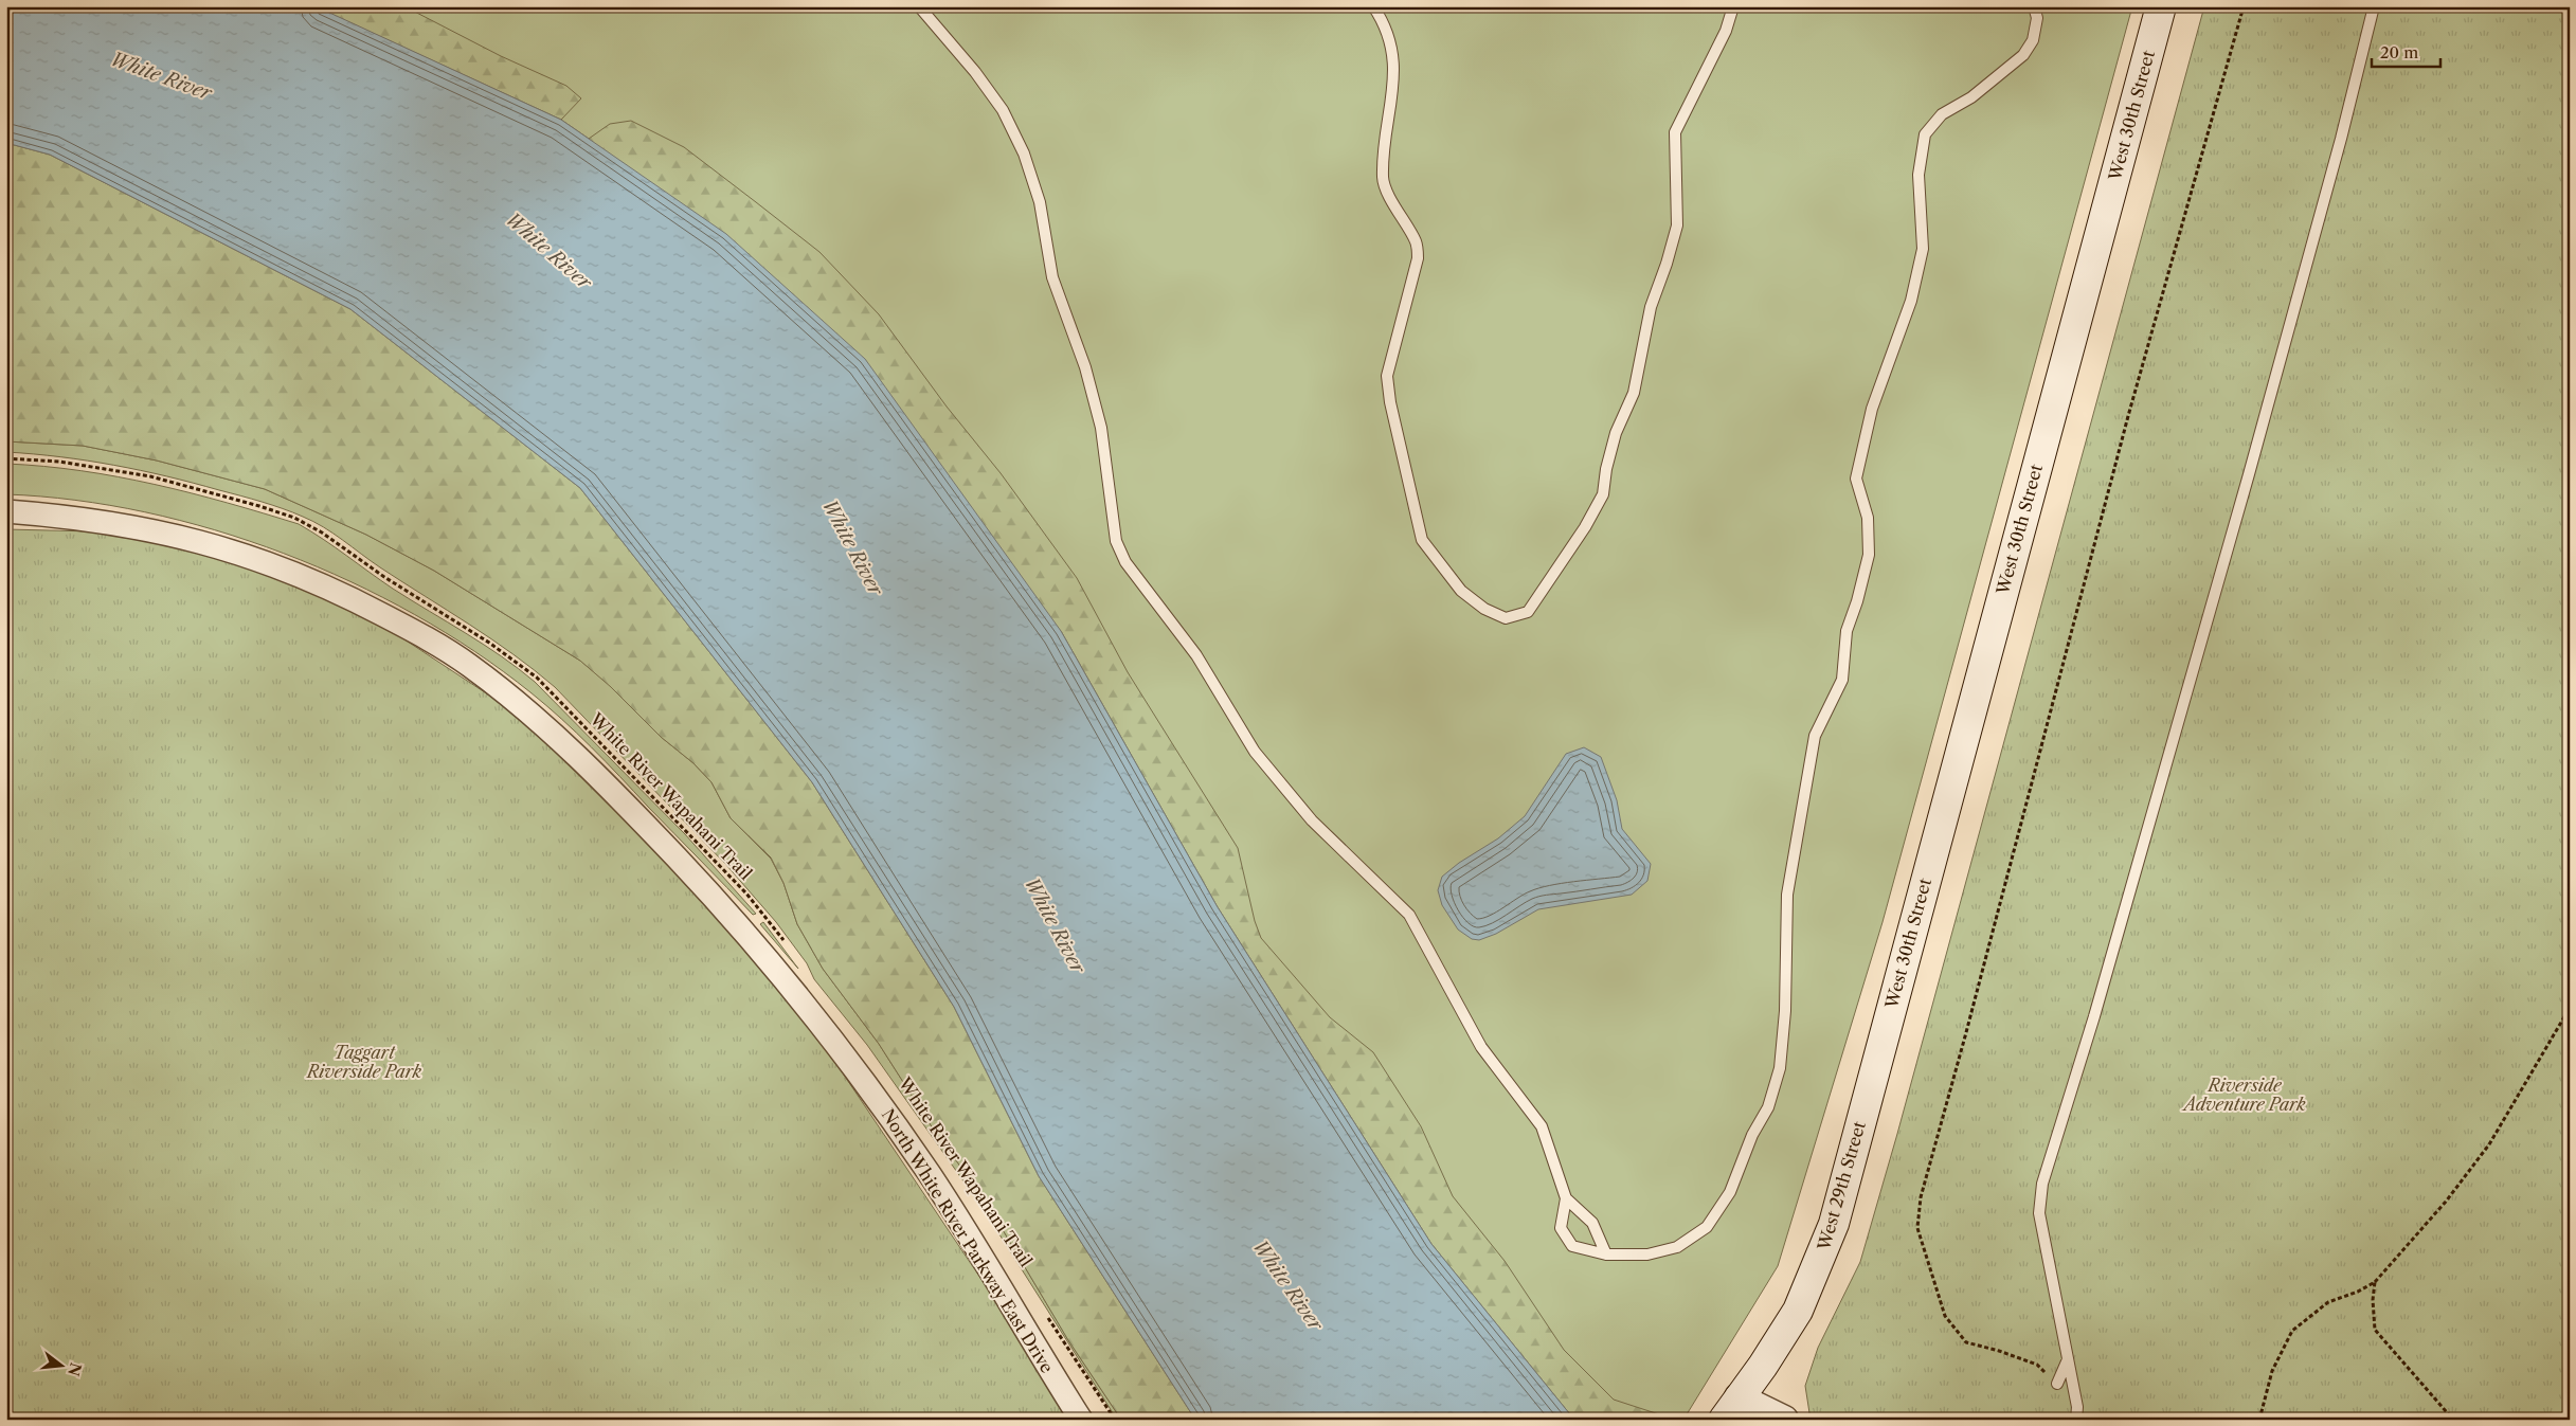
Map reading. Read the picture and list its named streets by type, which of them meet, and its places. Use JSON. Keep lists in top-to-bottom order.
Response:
{
  "streets": {
    "main road": ["West 30th Street", "West 29th Street"],
    "street": ["North White River Parkway East Drive"],
    "path": ["White River Wapahani Trail"]
  },
  "crossings": [
    ["West 30th Street", "West 29th Street"]
  ],
  "water": ["White River"],
  "parks": ["Taggart Riverside Park", "Riverside Adventure Park"],
  "scale_bar": "20 m",
  "north": "right"
}
